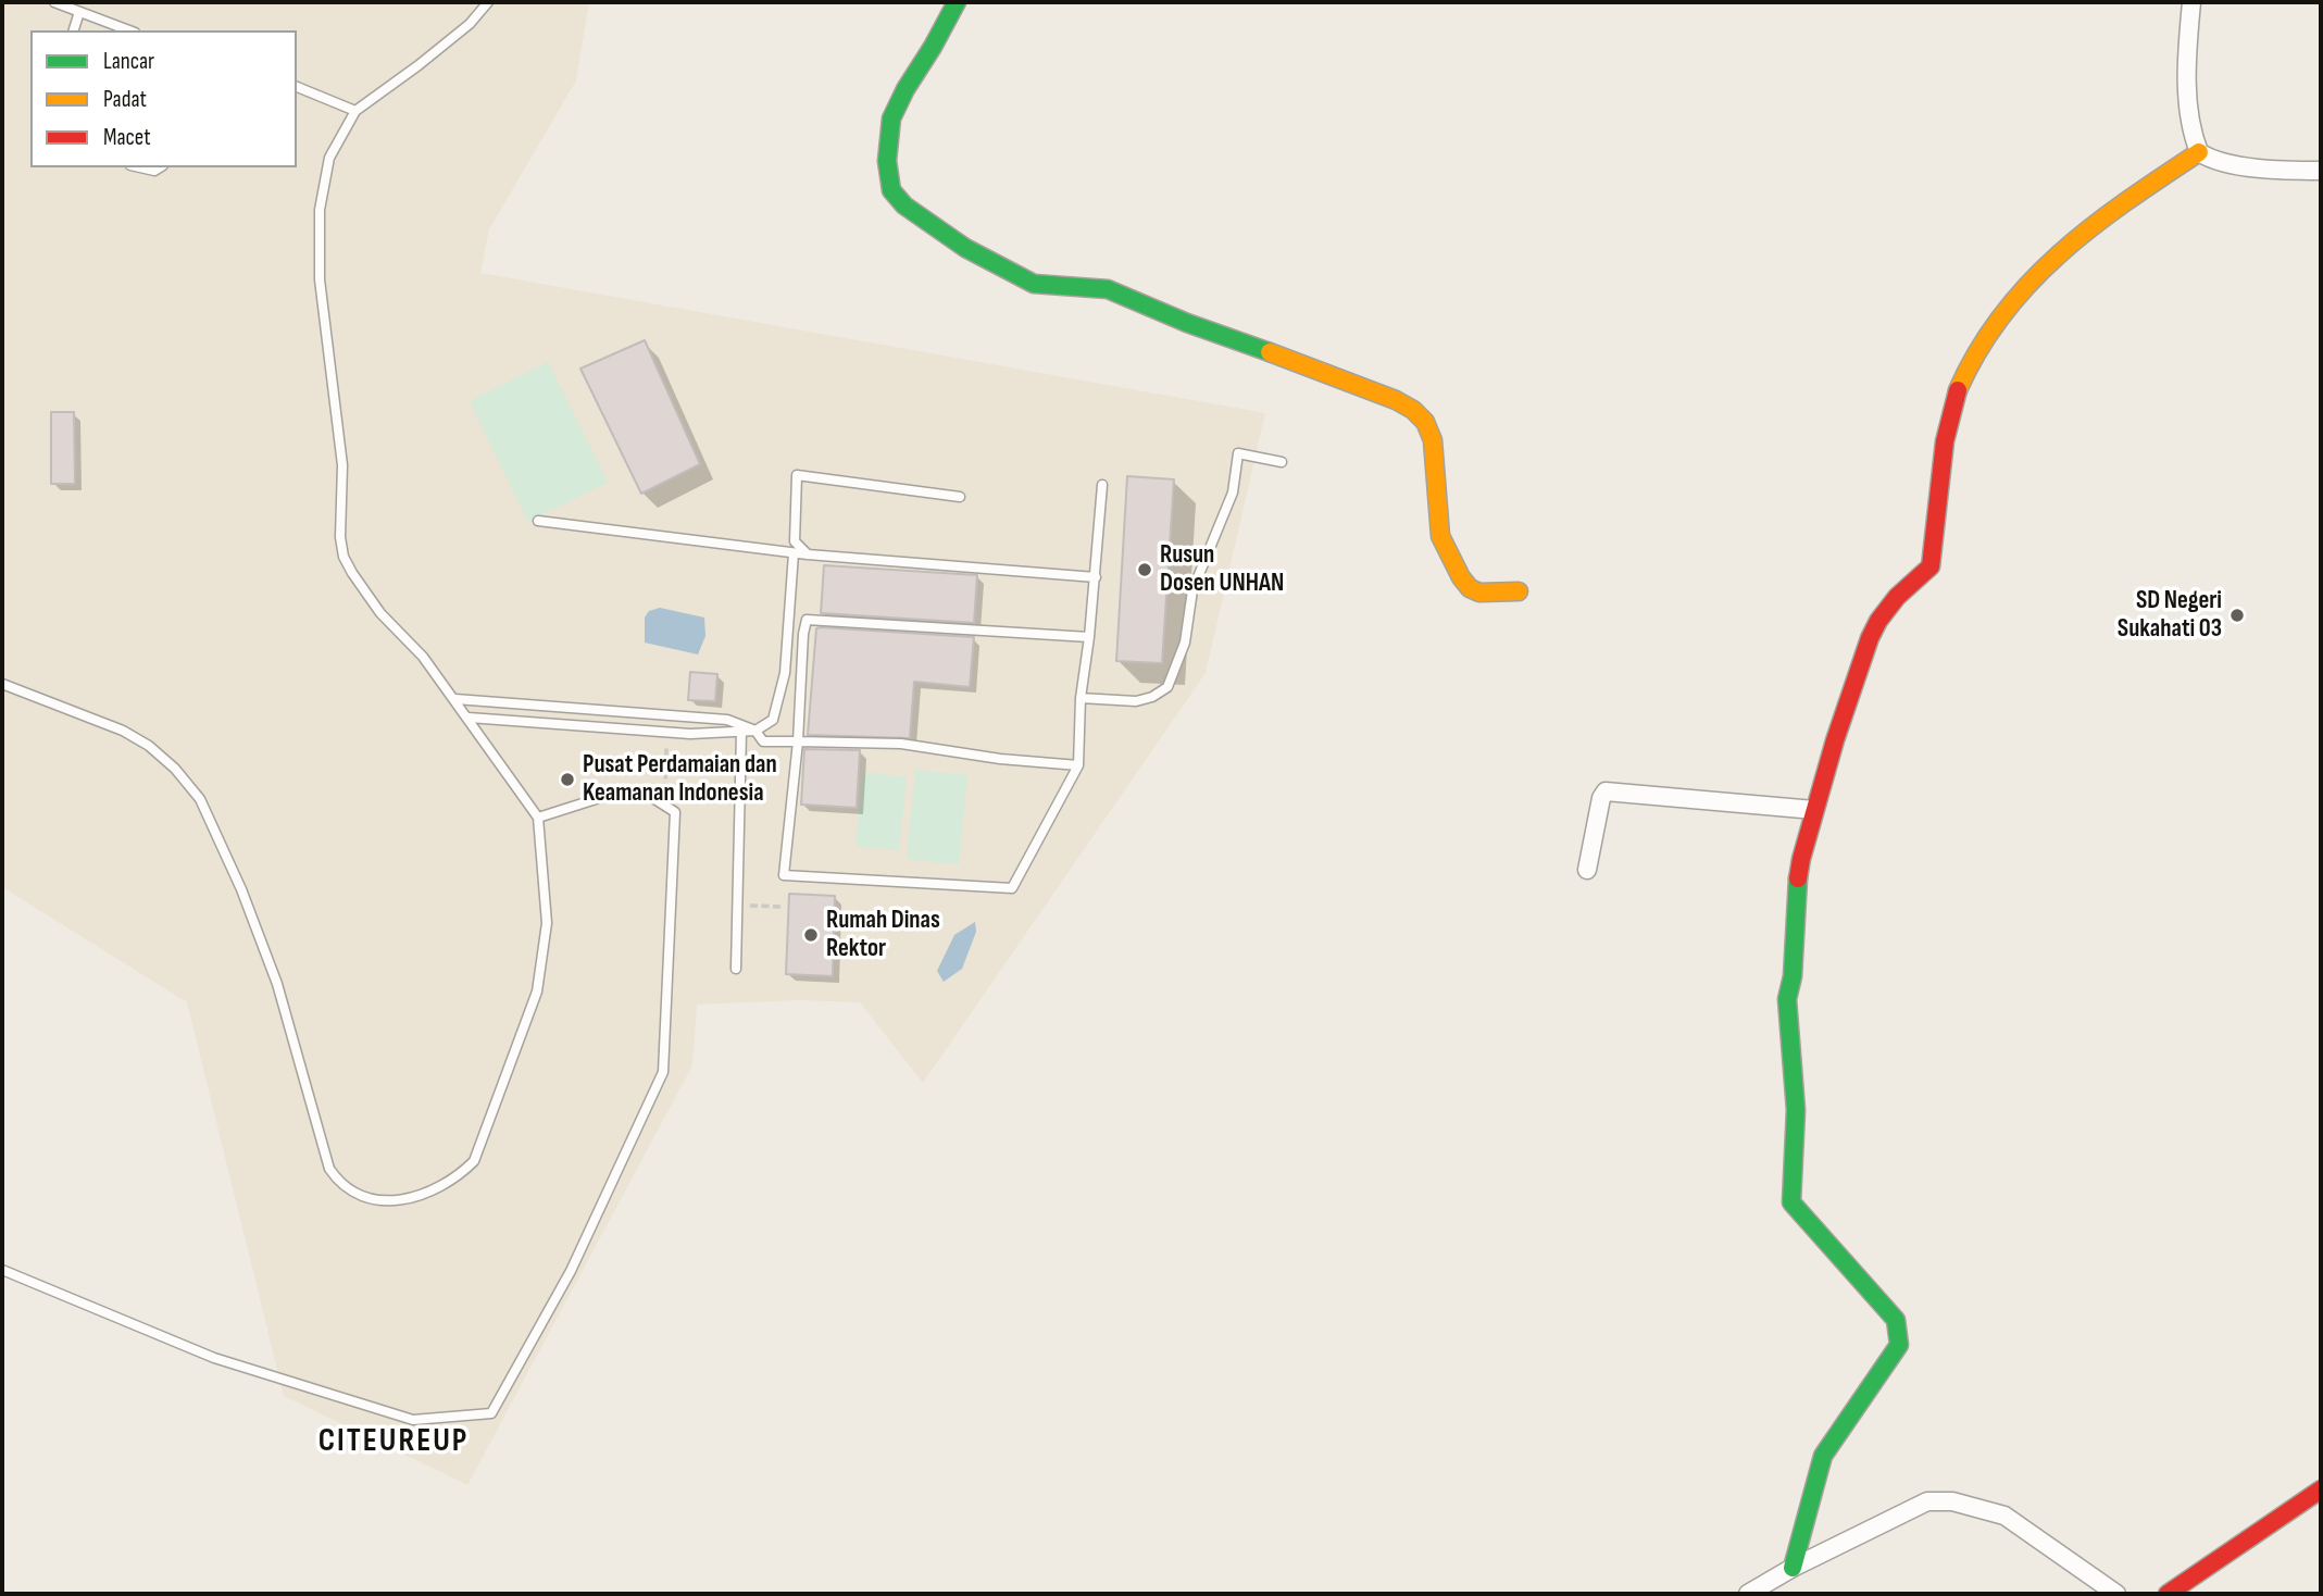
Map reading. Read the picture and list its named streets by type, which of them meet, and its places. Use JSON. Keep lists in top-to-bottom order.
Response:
{
  "districts": ["CITEUREUP"],
  "places": [
    "Rusun Dosen UNHAN",
    "SD Negeri Sukahati 03",
    "Pusat Perdamaian dan Keamanan Indonesia",
    "Rumah Dinas Rektor"
  ],
  "legend": ["Lancar", "Padat", "Macet"]
}
